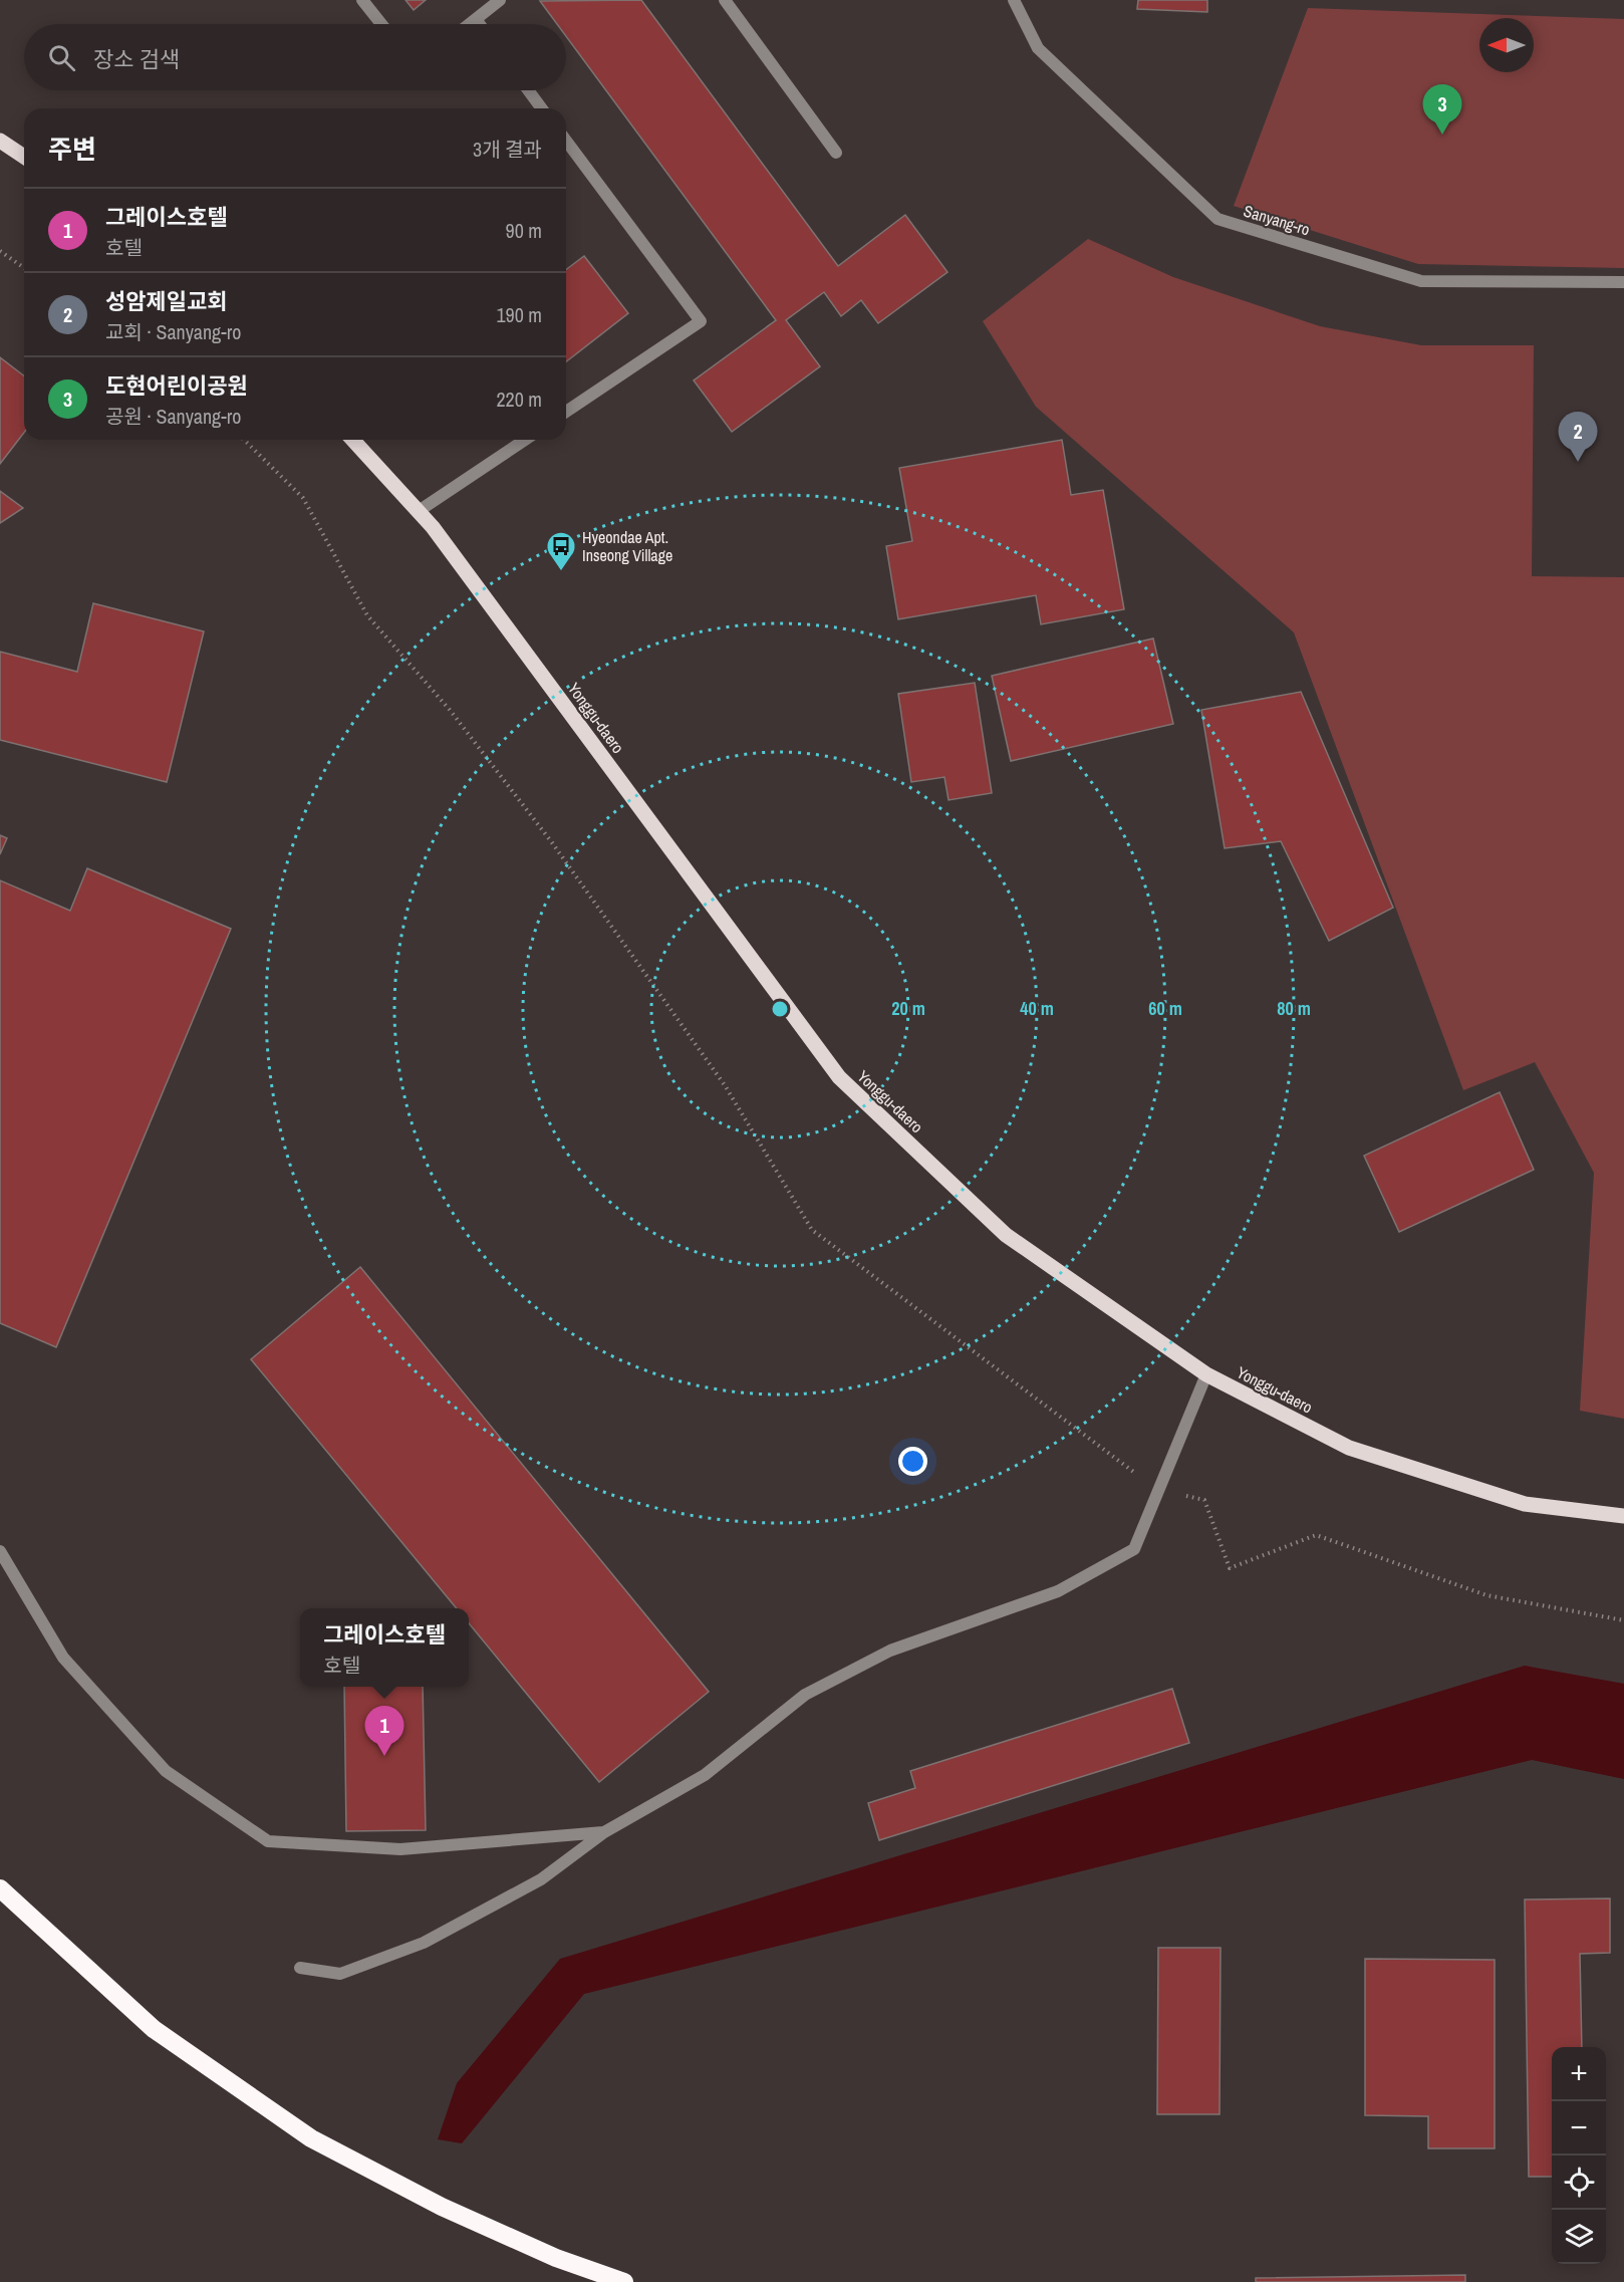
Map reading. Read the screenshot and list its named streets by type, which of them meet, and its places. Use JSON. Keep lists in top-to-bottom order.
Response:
{
  "streets": {
    "main road": ["Yonggu-daero"],
    "street": ["Sanyang-ro"]
  },
  "places": {
    "bus stop": ["Hyeondae Apt. Inseong Village"]
  },
  "north": "left",
  "page": {
    "search": "장소 검색",
    "pins": ["3", "2", "1"],
    "heading": ["주변", "3개 결과"],
    "list": [
      {
        "mark": "1",
        "name": "그레이스호텔",
        "note": "호텔",
        "value": "90 m"
      },
      {
        "mark": "2",
        "name": "성암제일교회",
        "note": "교회 · Sanyang-ro",
        "value": "190 m"
      },
      {
        "mark": "3",
        "name": "도현어린이공원",
        "note": "공원 · Sanyang-ro",
        "value": "220 m"
      }
    ],
    "popup": ["그레이스호텔", "호텔"],
    "map_buttons": ["+", "−"]
  },
  "rings": [
    "20 m",
    "40 m",
    "60 m",
    "80 m"
  ]
}
